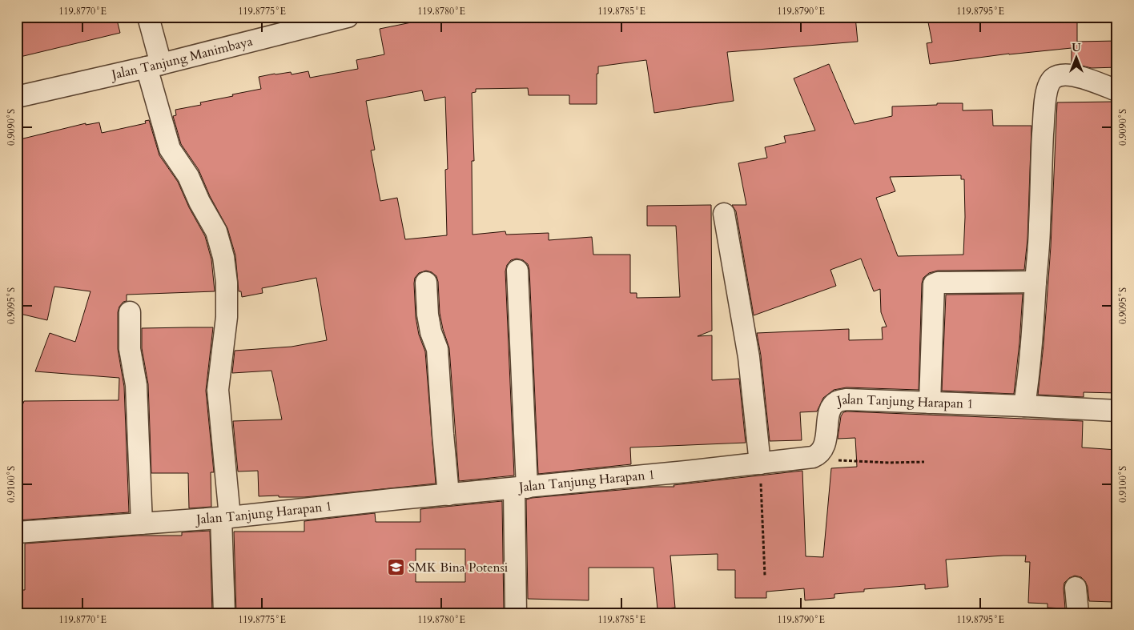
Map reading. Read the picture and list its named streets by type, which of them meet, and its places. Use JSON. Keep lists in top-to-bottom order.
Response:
{
  "streets": {
    "street": ["Jalan Tanjung Manimbaya", "Jalan Tanjung Harapan 1"]
  },
  "places": {
    "school or university": ["SMK Bina Potensi"]
  },
  "north": "top",
  "coordinates": [
    "119.8770°E",
    "119.8775°E",
    "119.8780°E",
    "119.8785°E",
    "119.8790°E",
    "119.8795°E",
    "0.9090°S",
    "0.9095°S",
    "0.9100°S"
  ]
}
